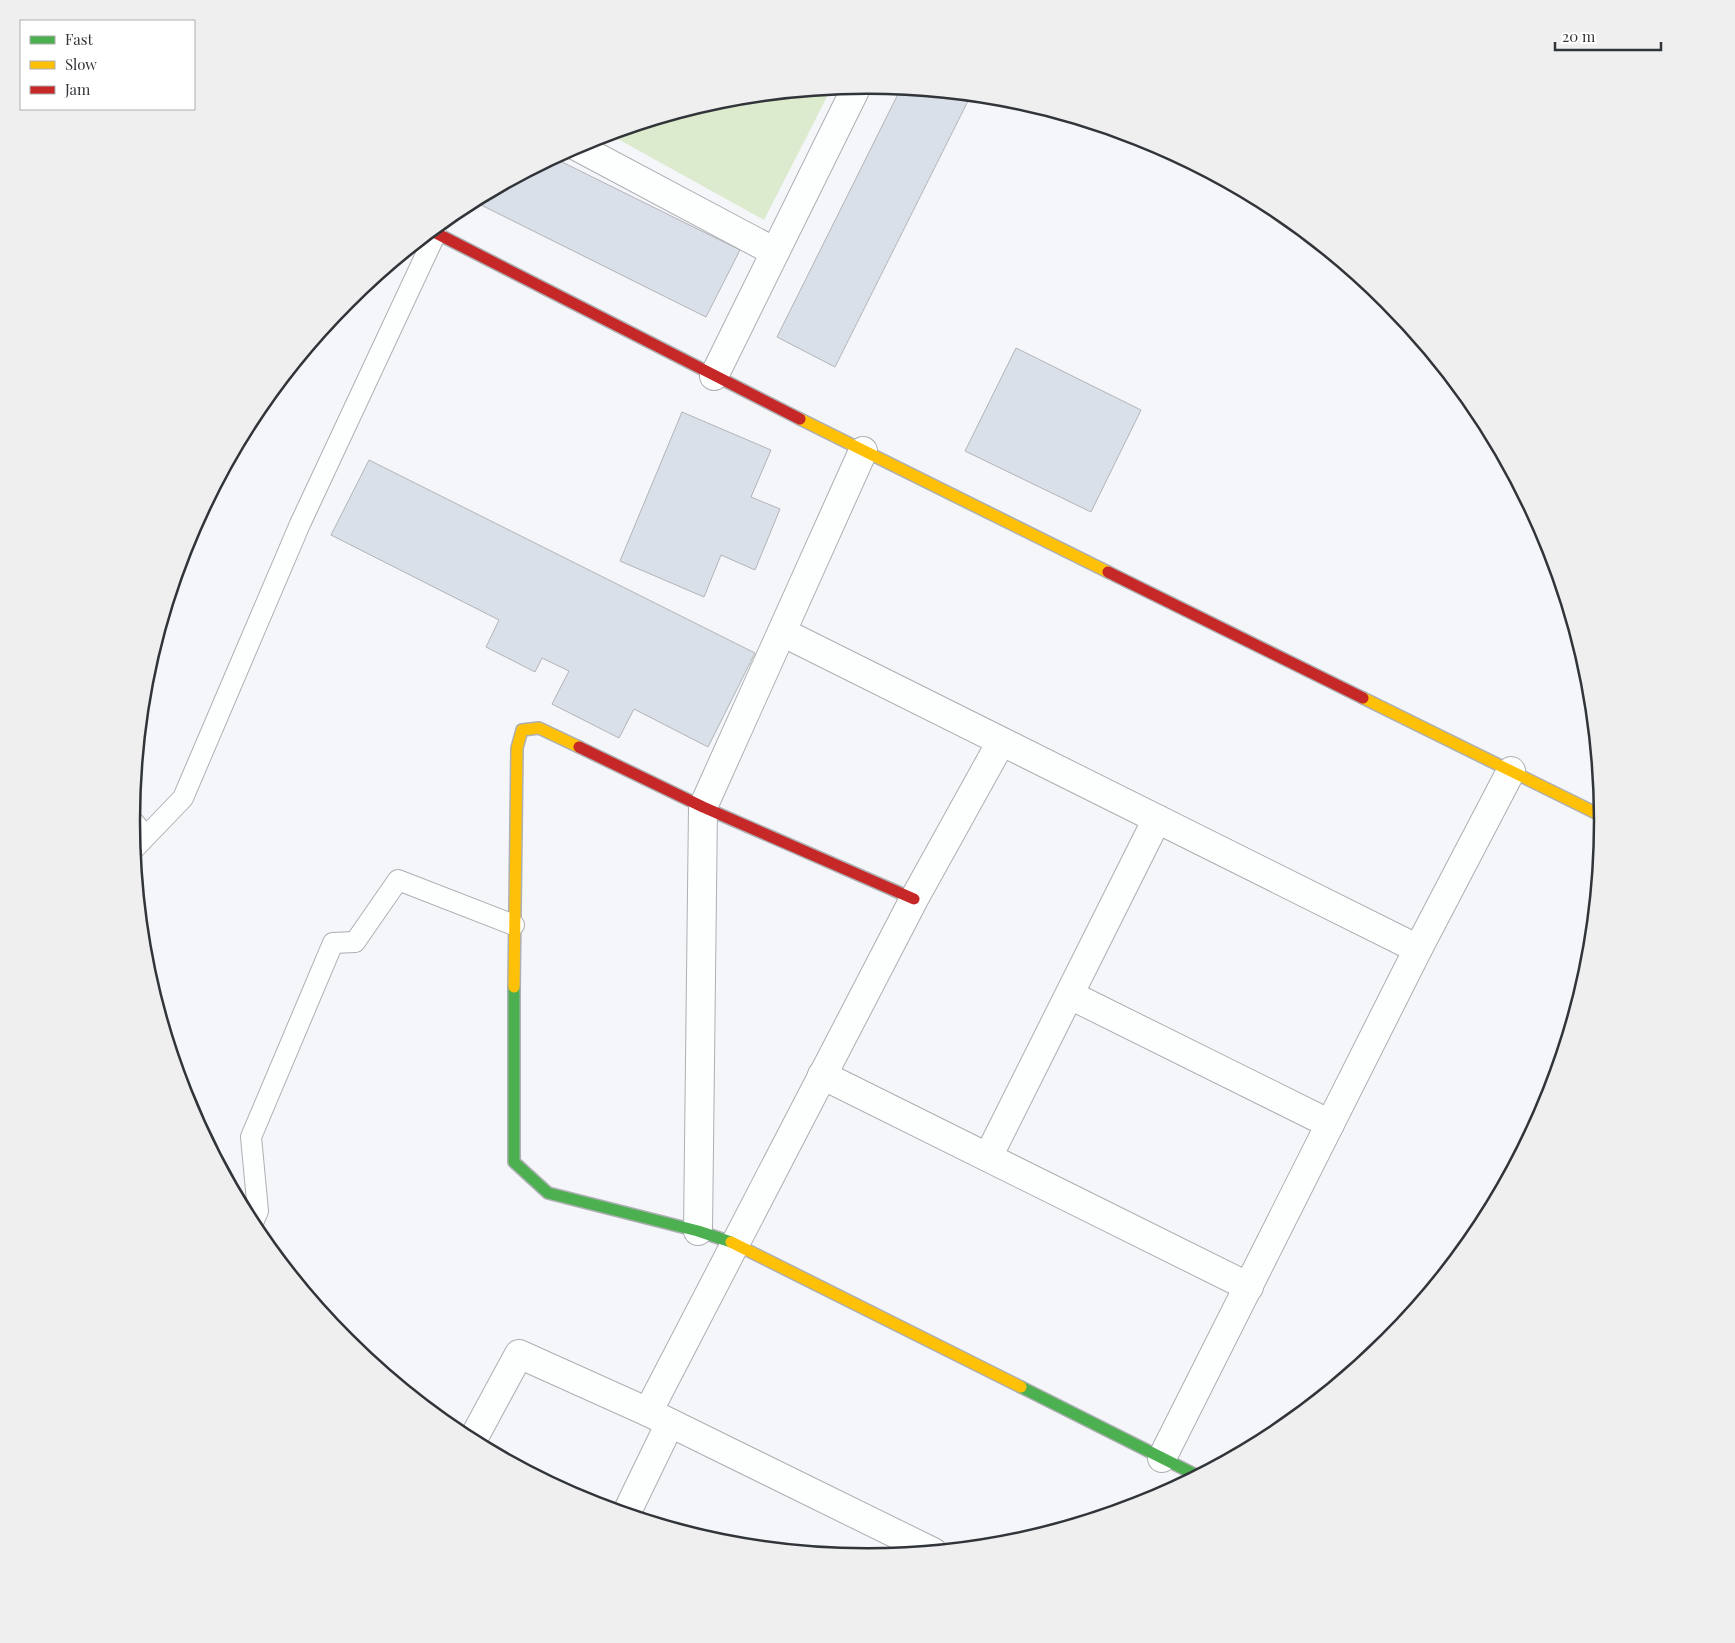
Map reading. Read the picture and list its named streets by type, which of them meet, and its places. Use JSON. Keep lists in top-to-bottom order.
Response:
{
  "legend": ["Fast", "Slow", "Jam"],
  "scale_bar": "20 m"
}
